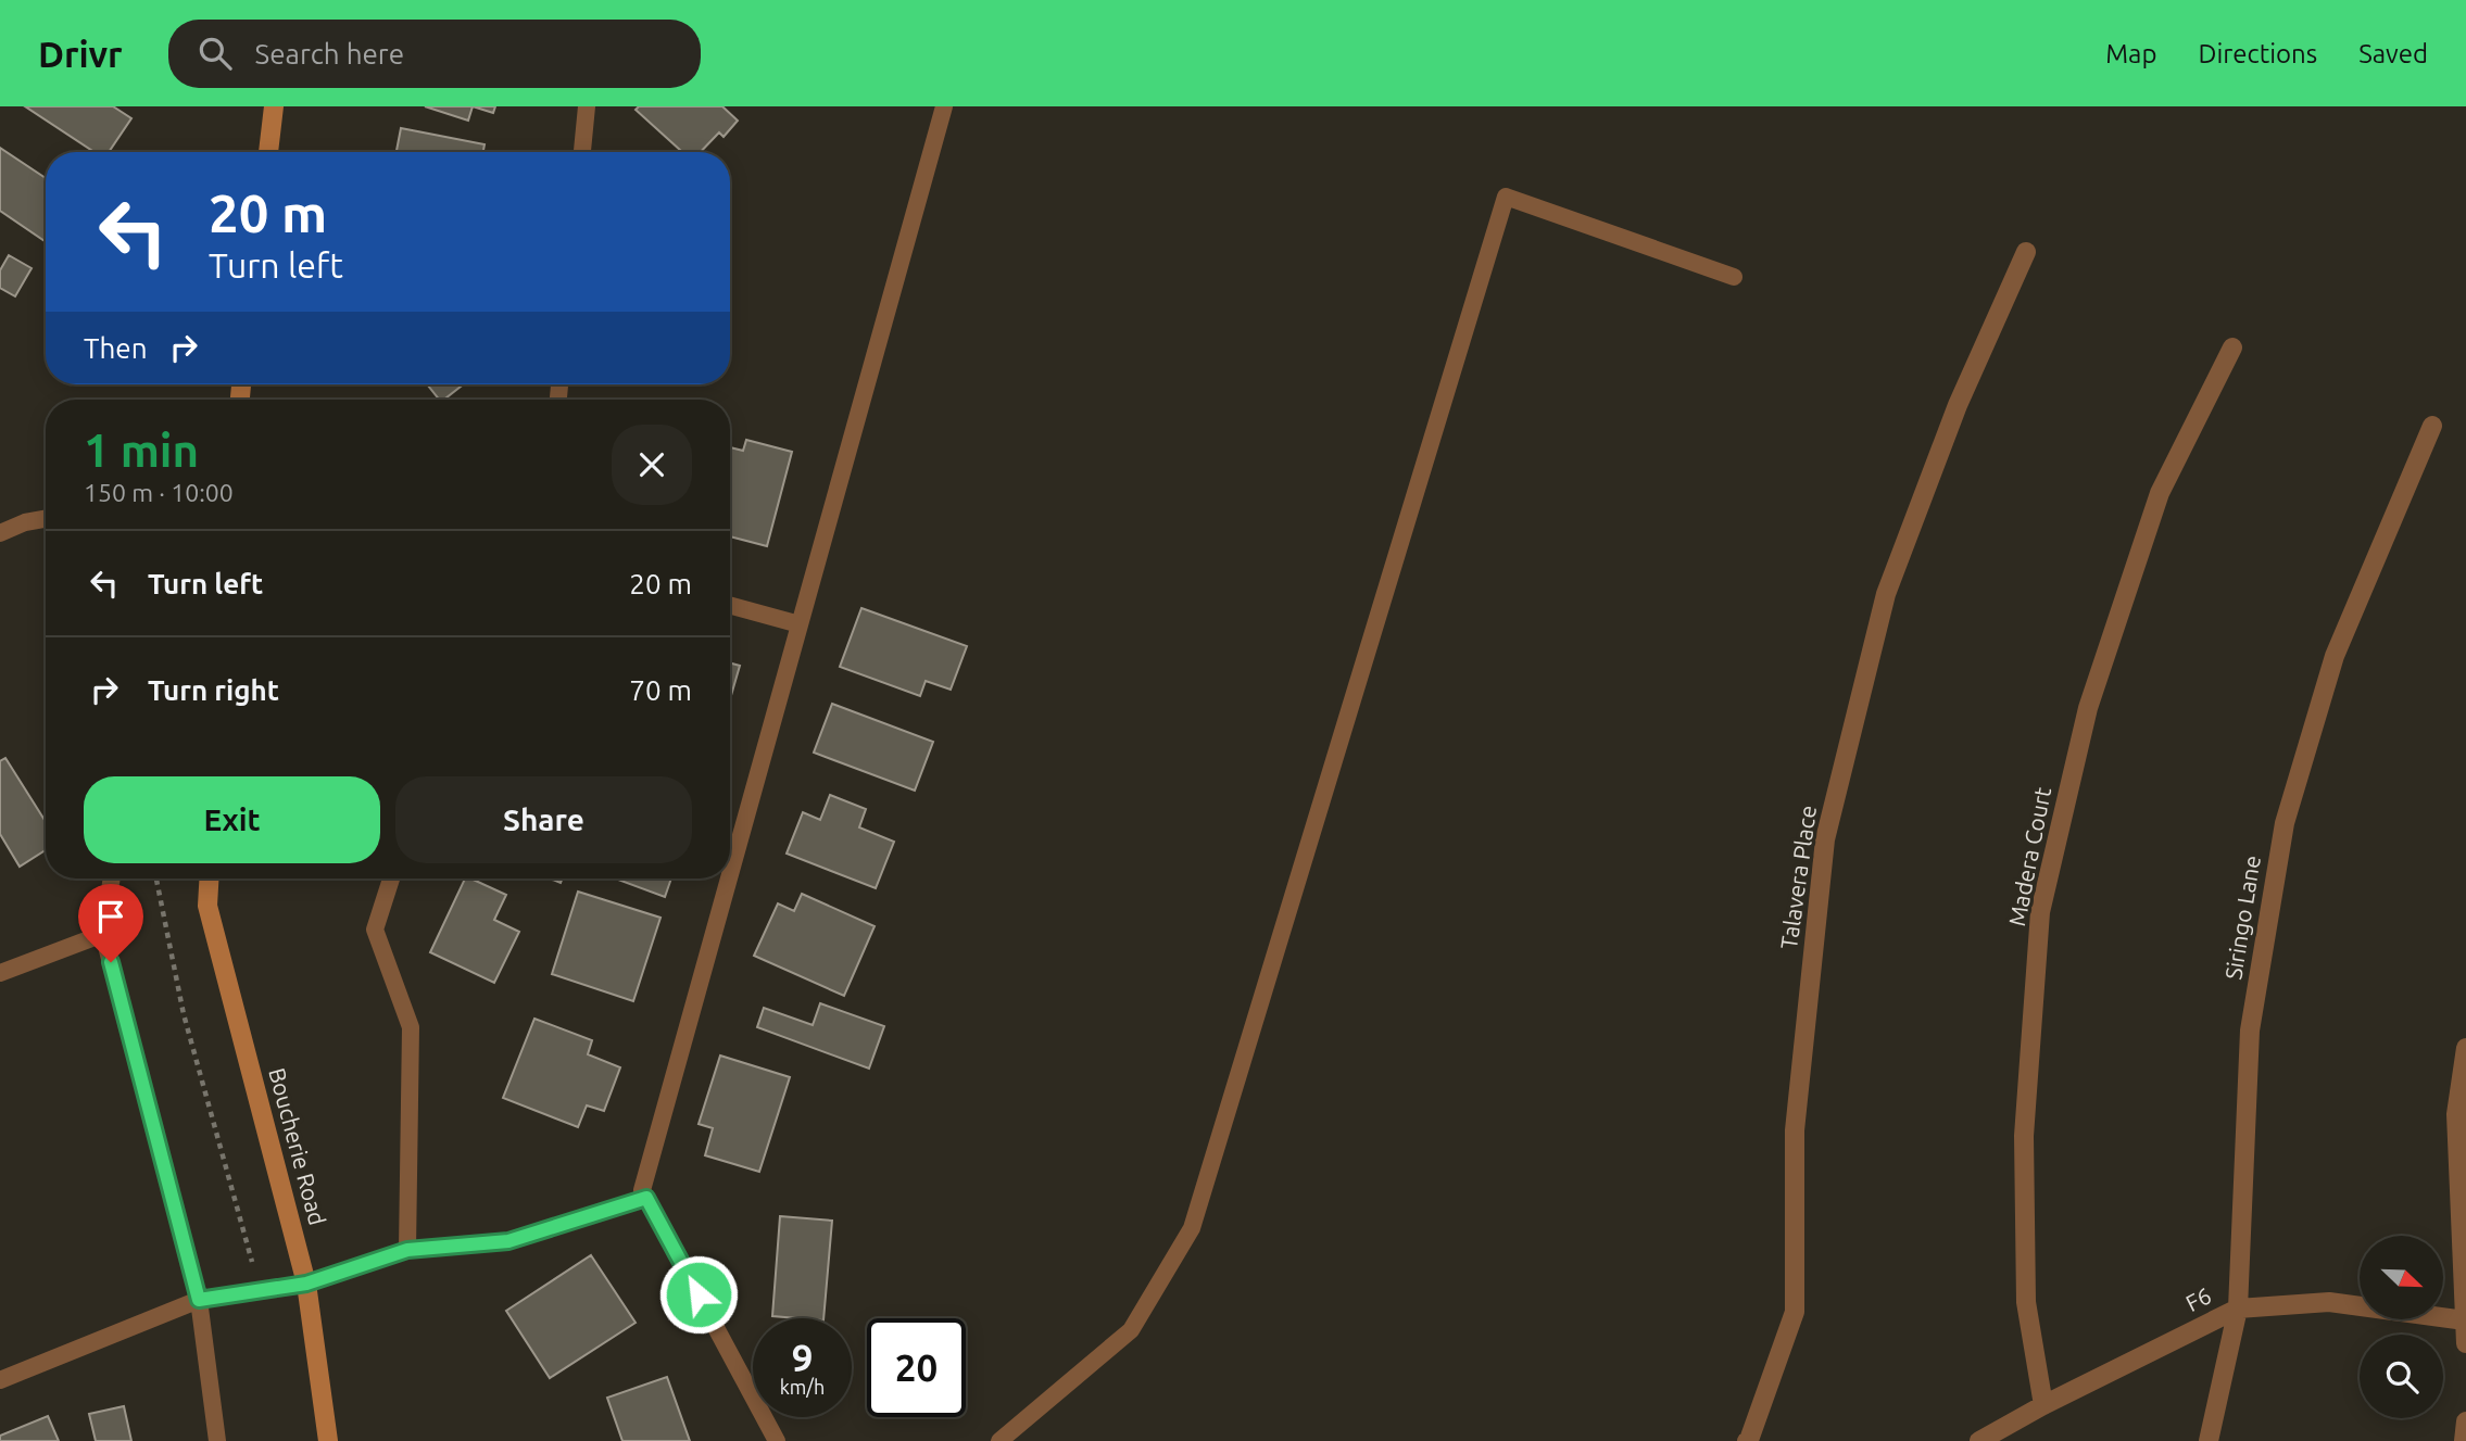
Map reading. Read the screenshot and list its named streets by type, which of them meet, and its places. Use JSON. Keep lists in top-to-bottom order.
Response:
{
  "streets": {
    "main road": ["Boucherie Road"],
    "street": [
      "Madera Court",
      "Talavera Place",
      "Siringo Lane",
      "F6"
    ]
  },
  "crossings": [
    ["Madera Court", "F6"],
    ["Siringo Lane", "F6"]
  ],
  "north": "bottom right",
  "page": {
    "header": "Drivr",
    "search": "Search here",
    "nav": ["Map", "Directions", "Saved"],
    "turn": ["20 m", "Turn left"],
    "then": "Then",
    "heading": ["1 min", "150 m · 10:00"],
    "list": [
      {
        "name": "Turn left",
        "value": "20 m"
      },
      {
        "name": "Turn right",
        "value": "70 m"
      }
    ],
    "buttons": ["Exit", "Share"],
    "speed": "9 km/h",
    "limit": "20"
  }
}
